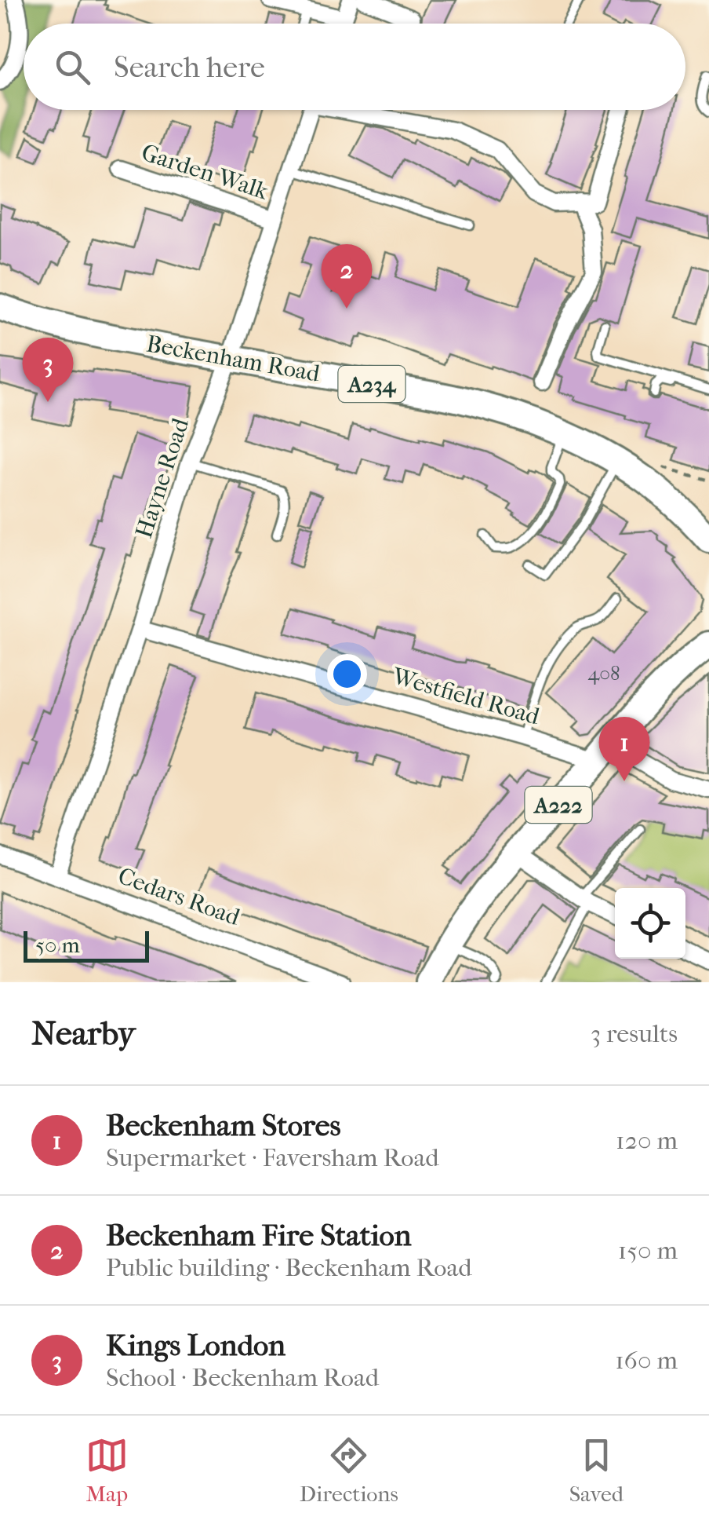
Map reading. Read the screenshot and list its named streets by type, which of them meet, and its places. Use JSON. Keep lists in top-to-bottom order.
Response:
{
  "streets": {
    "main road": ["Beckenham Road", "A234", "A222"],
    "street": [
      "Garden Walk",
      "Hayne Road",
      "Westfield Road",
      "Cedars Road"
    ]
  },
  "crossings": [
    ["Garden Walk", "Hayne Road"],
    ["Beckenham Road", "Hayne Road"],
    ["Hayne Road", "Westfield Road"],
    ["Hayne Road", "Cedars Road"],
    ["Westfield Road", "A222"]
  ],
  "house_numbers": ["408"],
  "scale_bar": "50 m",
  "page": {
    "search": "Search here",
    "pins": ["2", "3", "1"],
    "scale": "50 m",
    "heading": ["Nearby", "3 results"],
    "list": [
      {
        "mark": "1",
        "name": "Beckenham Stores",
        "note": "Supermarket · Faversham Road",
        "value": "120 m"
      },
      {
        "mark": "2",
        "name": "Beckenham Fire Station",
        "note": "Public building · Beckenham Road",
        "value": "150 m"
      },
      {
        "mark": "3",
        "name": "Kings London",
        "note": "School · Beckenham Road",
        "value": "160 m"
      }
    ],
    "nav": ["Map", "Directions", "Saved"]
  }
}
